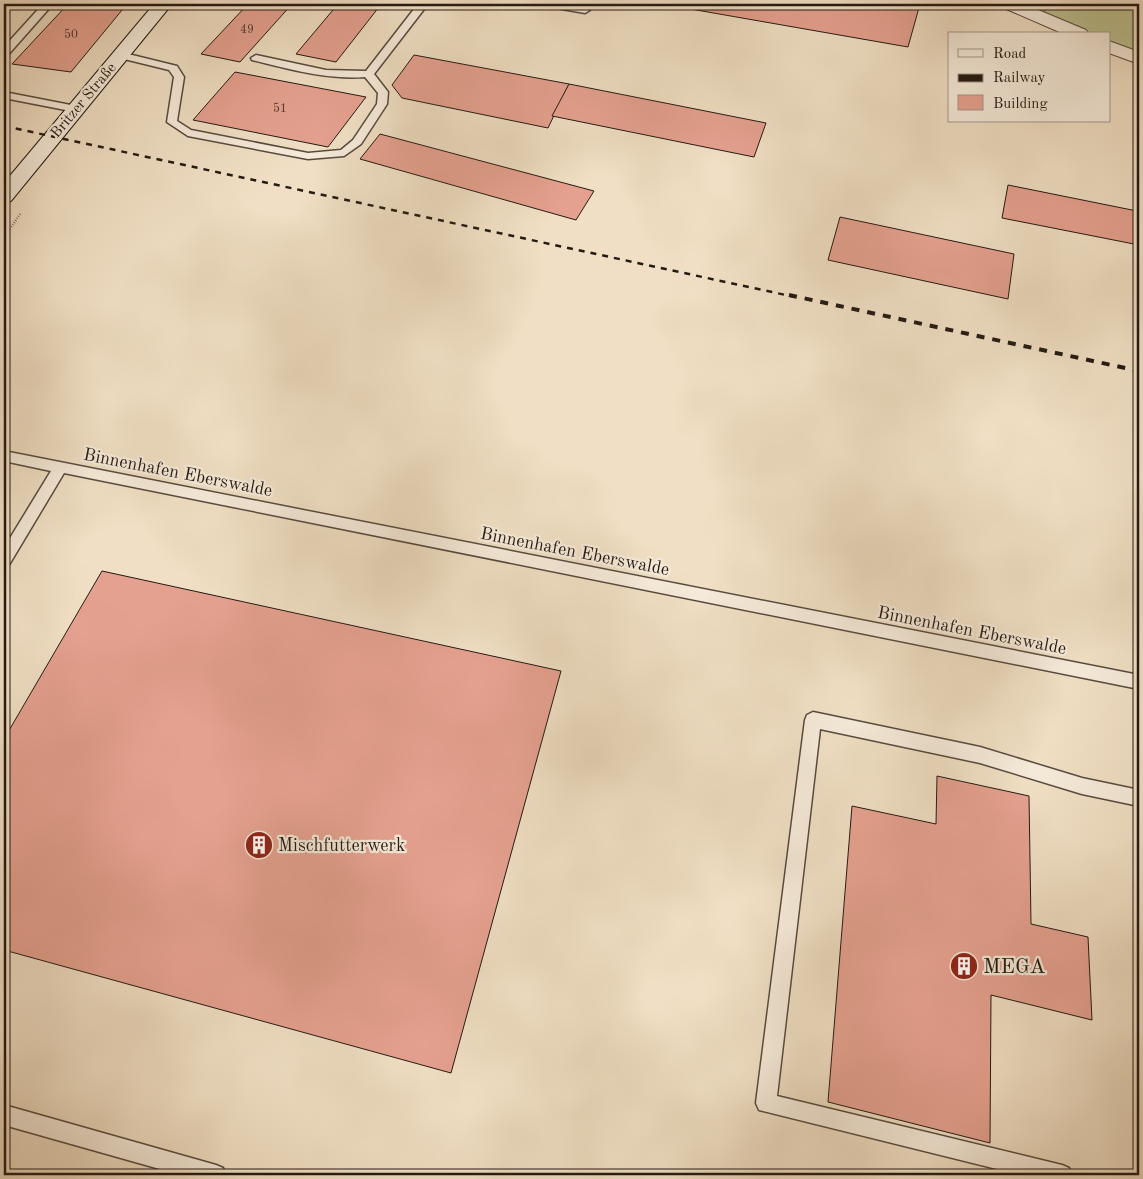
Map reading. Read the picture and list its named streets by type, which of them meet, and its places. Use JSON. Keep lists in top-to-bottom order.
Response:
{
  "streets": {
    "main road": ["Britzer Straße"],
    "lane": ["Binnenhafen Eberswalde"]
  },
  "places": {
    "building": ["Mischfutterwerk", "MEGA"]
  },
  "house_numbers": ["49", "50", "51"],
  "legend": ["Road", "Railway", "Building"]
}
